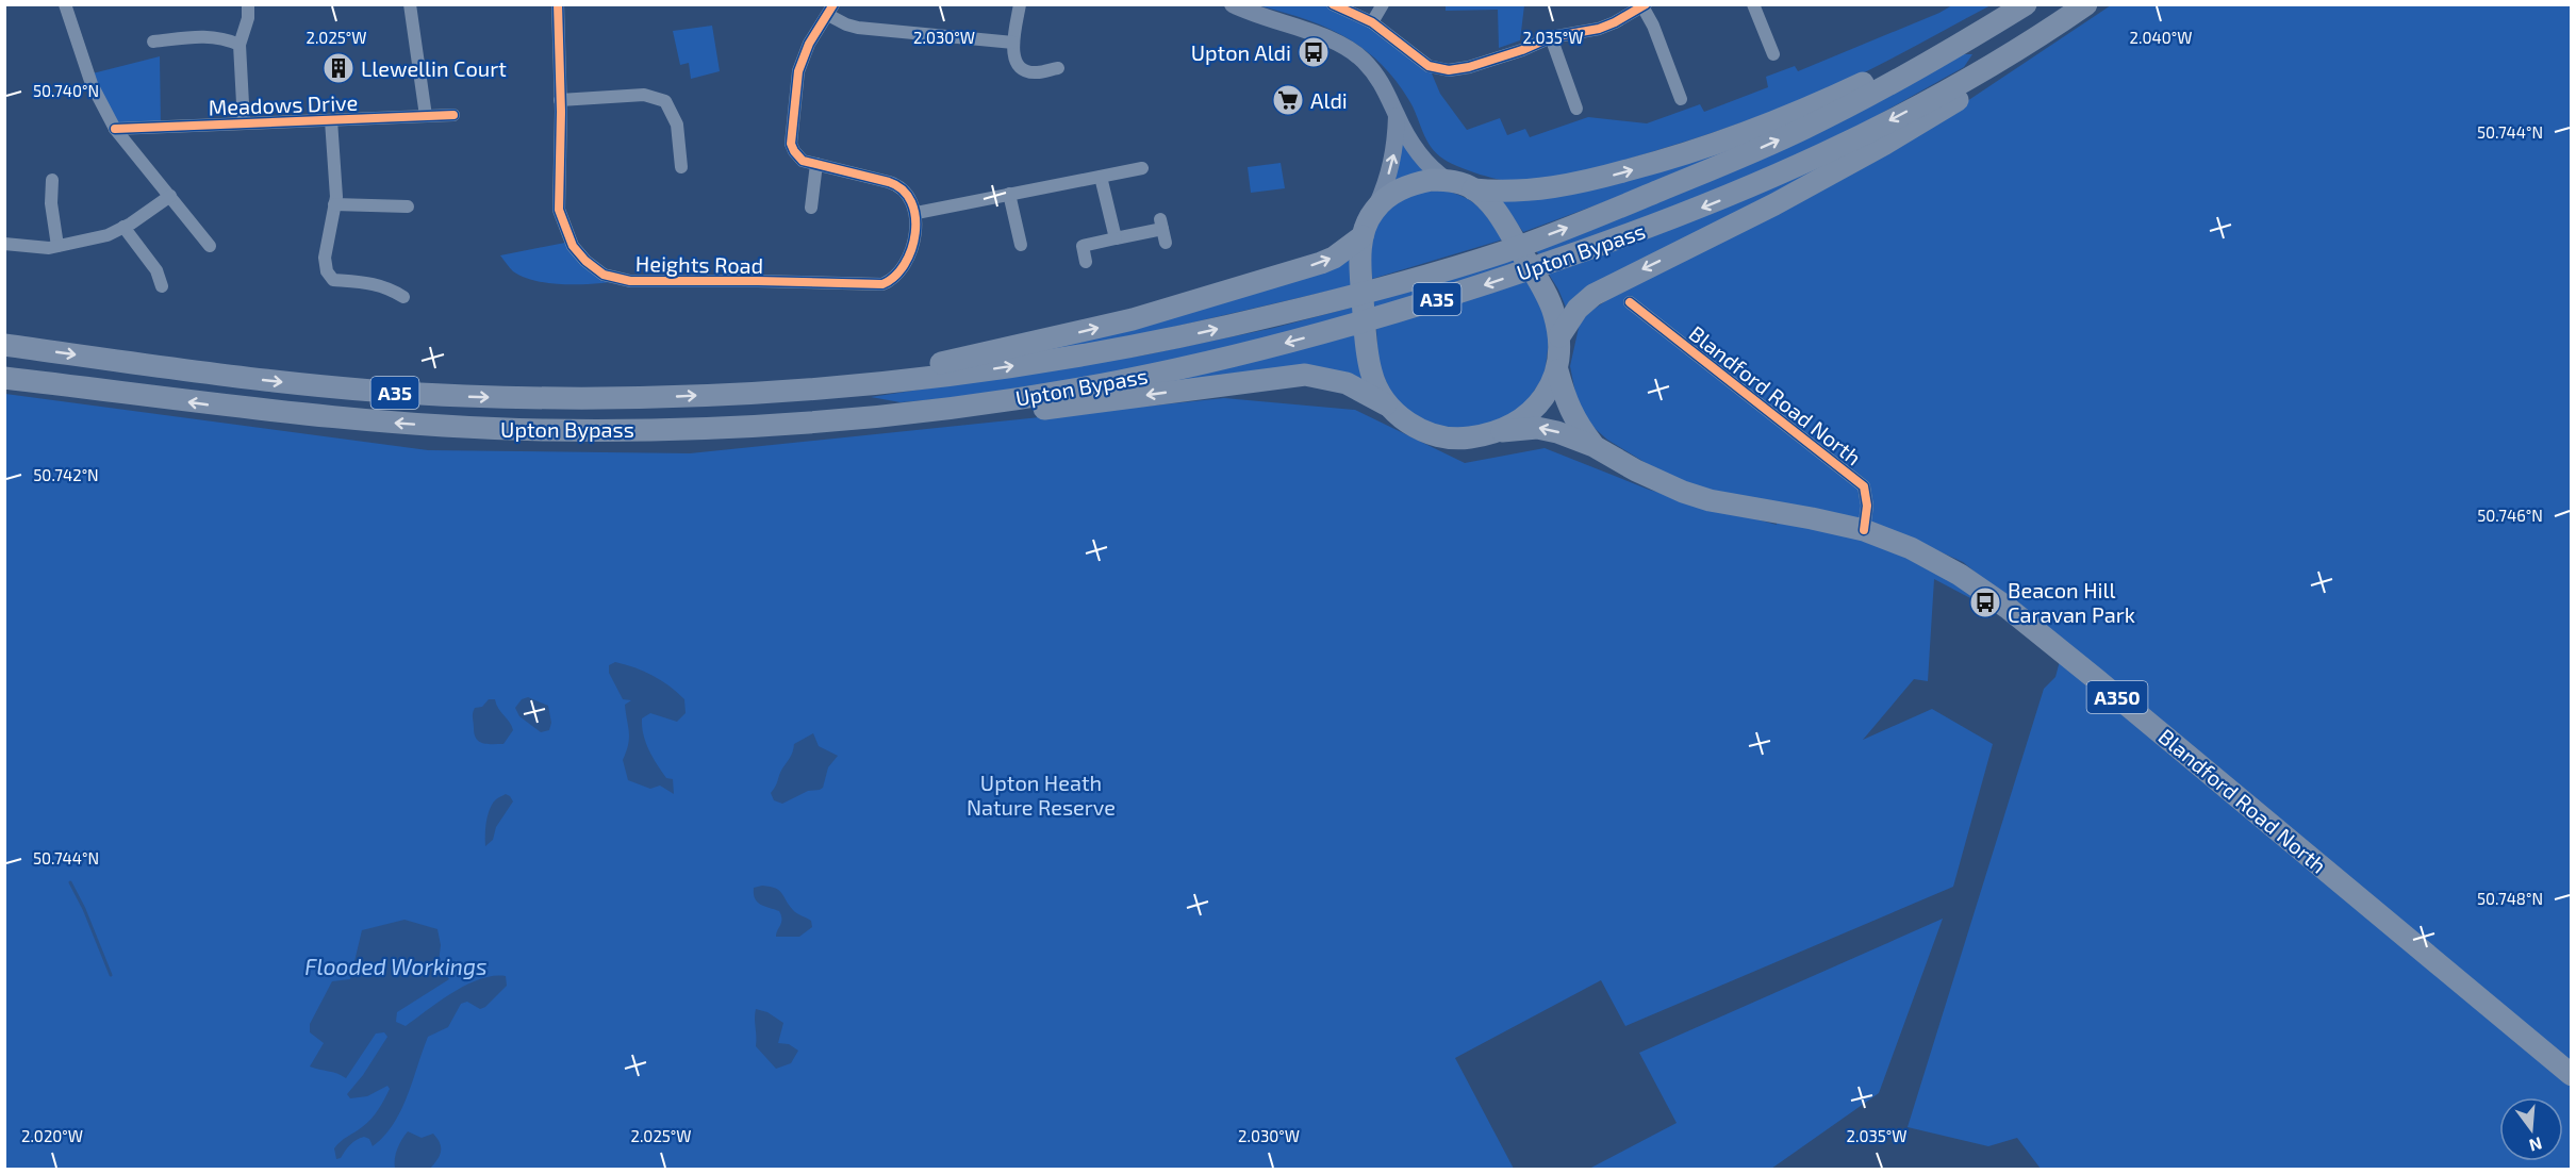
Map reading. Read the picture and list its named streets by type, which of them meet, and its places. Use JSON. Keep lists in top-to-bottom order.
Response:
{
  "streets": {
    "highway": [
      "Upton Bypass",
      "A35",
      "Blandford Road North",
      "A350"
    ],
    "street": ["Meadows Drive", "Heights Road"]
  },
  "crossings": [
    ["Upton Bypass", "A35"],
    ["A35", "Blandford Road North"]
  ],
  "water": ["Flooded Workings"],
  "parks": ["Upton Heath Nature Reserve"],
  "places": {
    "bus stop": ["Upton Aldi", "Beacon Hill Caravan Park"],
    "building": ["Llewellin Court"],
    "supermarket": ["Aldi"]
  },
  "north": "bottom",
  "coordinates": [
    "2.025°W",
    "2.030°W",
    "2.035°W",
    "2.040°W",
    "50.740°N",
    "50.744°N",
    "50.742°N",
    "50.746°N",
    "50.748°N",
    "2.020°W"
  ]
}
